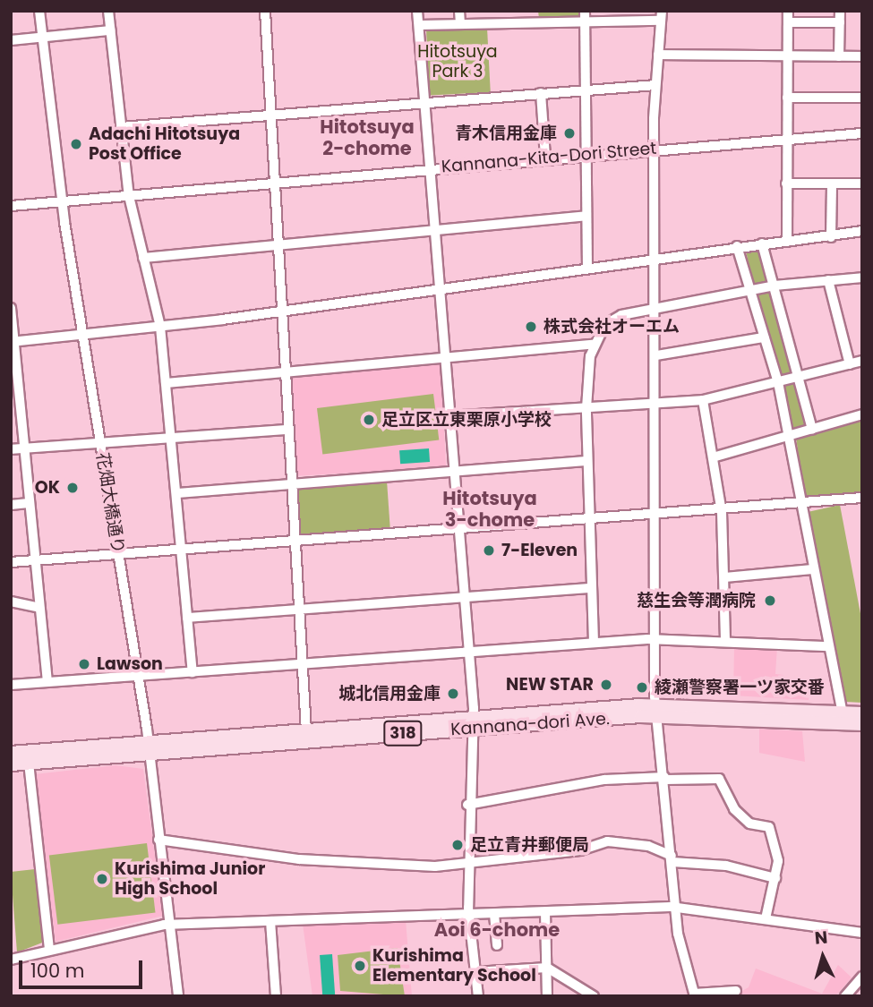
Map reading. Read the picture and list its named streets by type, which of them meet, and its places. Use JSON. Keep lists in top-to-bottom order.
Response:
{
  "streets": {
    "main road": ["Kannana-dori Ave.", "318"],
    "street": ["Kannana-Kita-Dori Street", "花畑大橋通り"]
  },
  "crossings": [
    ["Kannana-Kita-Dori Street", "花畑大橋通り"],
    ["花畑大橋通り", "Kannana-dori Ave."]
  ],
  "districts": ["Hitotsuya 2-chome", "Hitotsuya 3-chome", "Aoi 6-chome"],
  "parks": ["Hitotsuya Park 3"],
  "places": [
    "青木信用金庫",
    "Adachi Hitotsuya Post Office",
    "株式会社オーエム",
    "足立区立東栗原小学校",
    "OK",
    "7-Eleven",
    "慈生会等潤病院",
    "Lawson",
    "NEW STAR",
    "綾瀬警察署一ツ家交番",
    "城北信用金庫",
    "足立青井郵便局",
    "Kurishima Junior High School",
    "Kurishima Elementary School"
  ],
  "scale_bar": "100 m",
  "north": "top"
}
